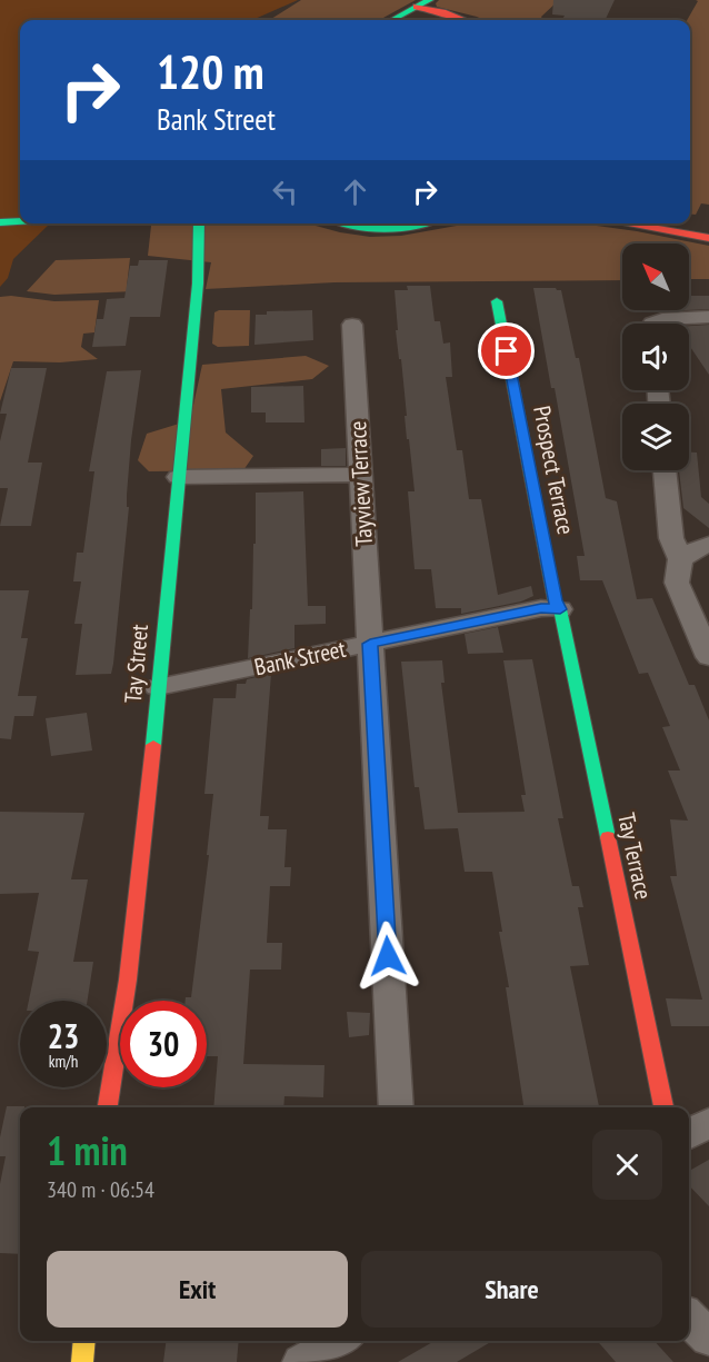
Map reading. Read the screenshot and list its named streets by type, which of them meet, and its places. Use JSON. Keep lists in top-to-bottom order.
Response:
{
  "streets": {
    "main road": ["Prospect Terrace", "Tay Street", "Tay Terrace"],
    "street": ["Tayview Terrace", "Bank Street"]
  },
  "crossings": [
    ["Prospect Terrace", "Bank Street"],
    ["Prospect Terrace", "Tay Terrace"],
    ["Tayview Terrace", "Bank Street"],
    ["Bank Street", "Tay Street"],
    ["Bank Street", "Tay Terrace"]
  ],
  "north": "top left",
  "page": {
    "turn": ["120 m", "Bank Street"],
    "speed": "23 km/h",
    "limit": "30",
    "heading": ["1 min", "340 m · 06:54"],
    "buttons": ["Exit", "Share"]
  }
}
